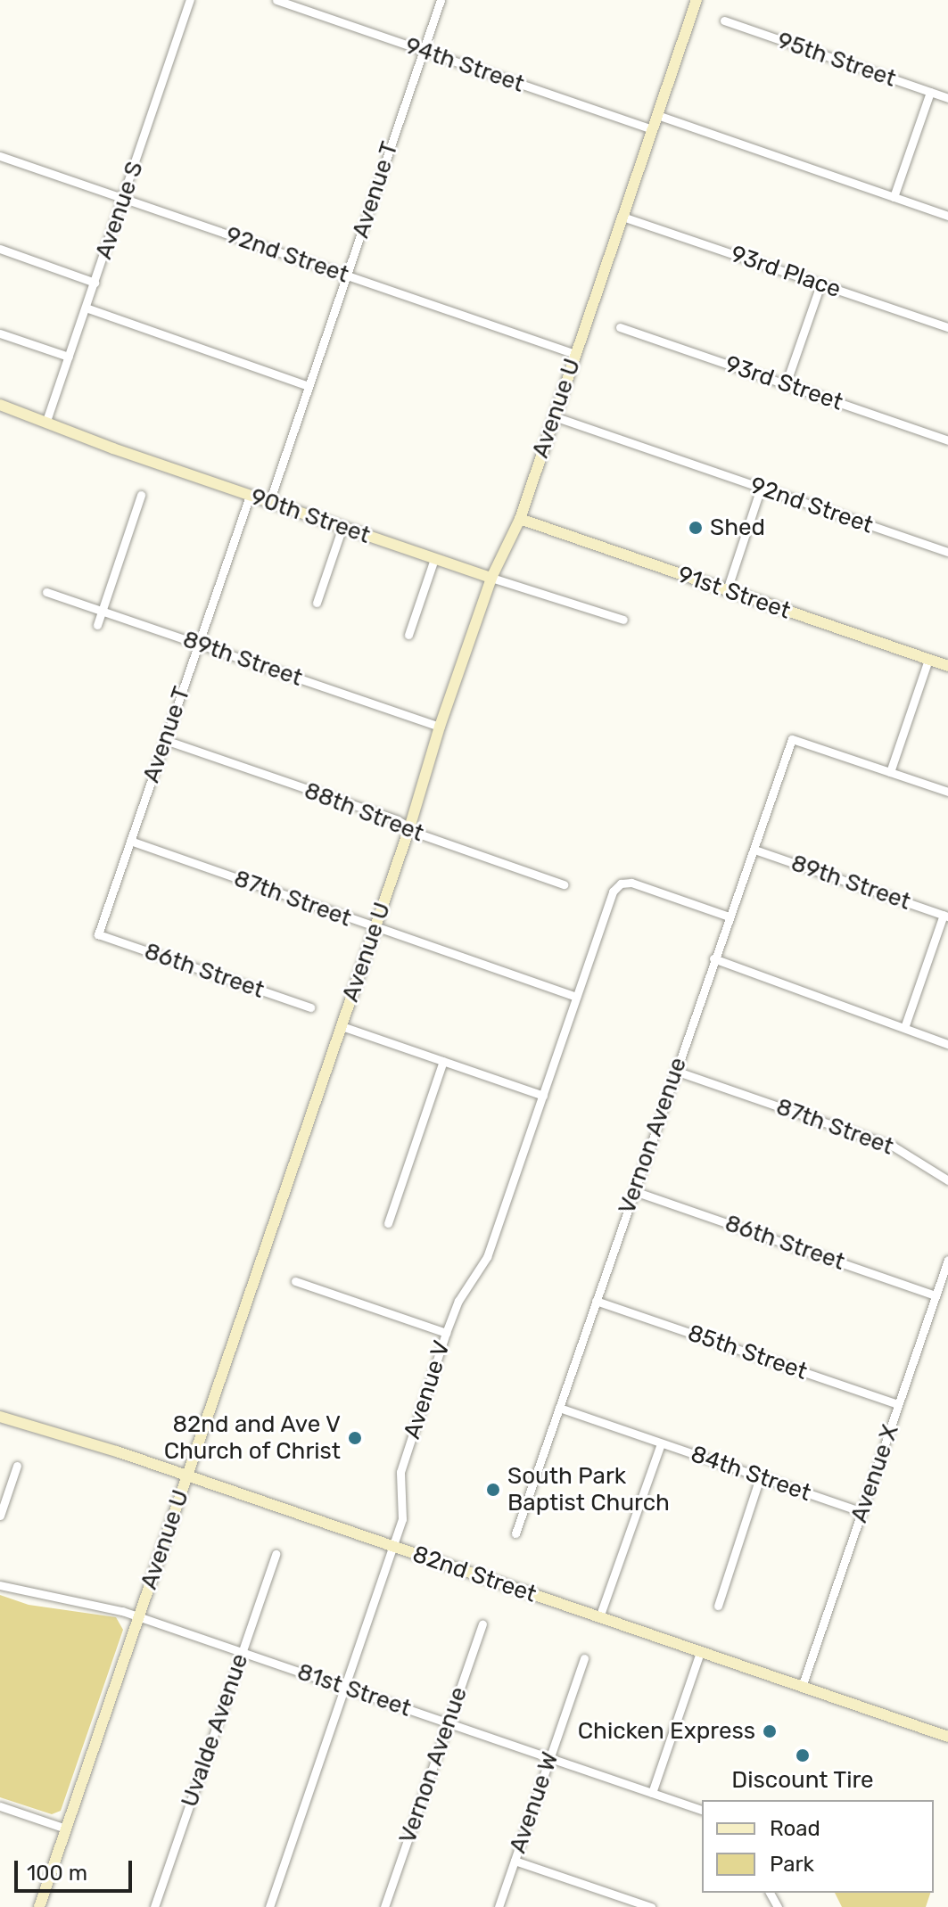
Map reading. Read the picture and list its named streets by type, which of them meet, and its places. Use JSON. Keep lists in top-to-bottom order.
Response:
{
  "streets": {
    "street": [
      "95th Street",
      "94th Street",
      "Avenue T",
      "Avenue S",
      "92nd Street",
      "93rd Place",
      "93rd Street",
      "Avenue U",
      "90th Street",
      "91st Street",
      "89th Street",
      "88th Street",
      "87th Street",
      "86th Street",
      "Vernon Avenue",
      "85th Street",
      "Avenue V",
      "84th Street",
      "Avenue X",
      "82nd Street",
      "81st Street",
      "Uvalde Avenue",
      "Avenue W"
    ]
  },
  "crossings": [
    ["94th Street", "Avenue T"],
    ["94th Street", "Avenue U"],
    ["Avenue T", "92nd Street"],
    ["Avenue T", "90th Street"],
    ["Avenue T", "89th Street"],
    ["Avenue T", "88th Street"],
    ["Avenue T", "87th Street"],
    ["Avenue T", "86th Street"],
    ["Avenue S", "92nd Street"],
    ["Avenue S", "90th Street"],
    ["92nd Street", "Avenue U"],
    ["93rd Place", "Avenue U"],
    ["Avenue U", "90th Street"],
    ["Avenue U", "91st Street"],
    ["Avenue U", "89th Street"],
    ["Avenue U", "88th Street"],
    ["Avenue U", "87th Street"],
    ["Avenue U", "82nd Street"],
    ["Avenue U", "81st Street"],
    ["89th Street", "Vernon Avenue"],
    ["87th Street", "Vernon Avenue"],
    ["87th Street", "Avenue V"],
    ["86th Street", "Vernon Avenue"],
    ["86th Street", "Avenue X"],
    ["Vernon Avenue", "85th Street"],
    ["Vernon Avenue", "Avenue V"],
    ["Vernon Avenue", "84th Street"],
    ["Vernon Avenue", "81st Street"],
    ["85th Street", "Avenue X"],
    ["Avenue V", "82nd Street"],
    ["Avenue V", "81st Street"],
    ["84th Street", "Avenue X"],
    ["Avenue X", "82nd Street"],
    ["81st Street", "Uvalde Avenue"],
    ["81st Street", "Avenue W"]
  ],
  "places": [
    "Shed",
    "82nd and Ave V Church of Christ",
    "South Park Baptist Church",
    "Chicken Express",
    "Discount Tire"
  ],
  "legend": ["Road", "Park"],
  "scale_bar": "100 m"
}
